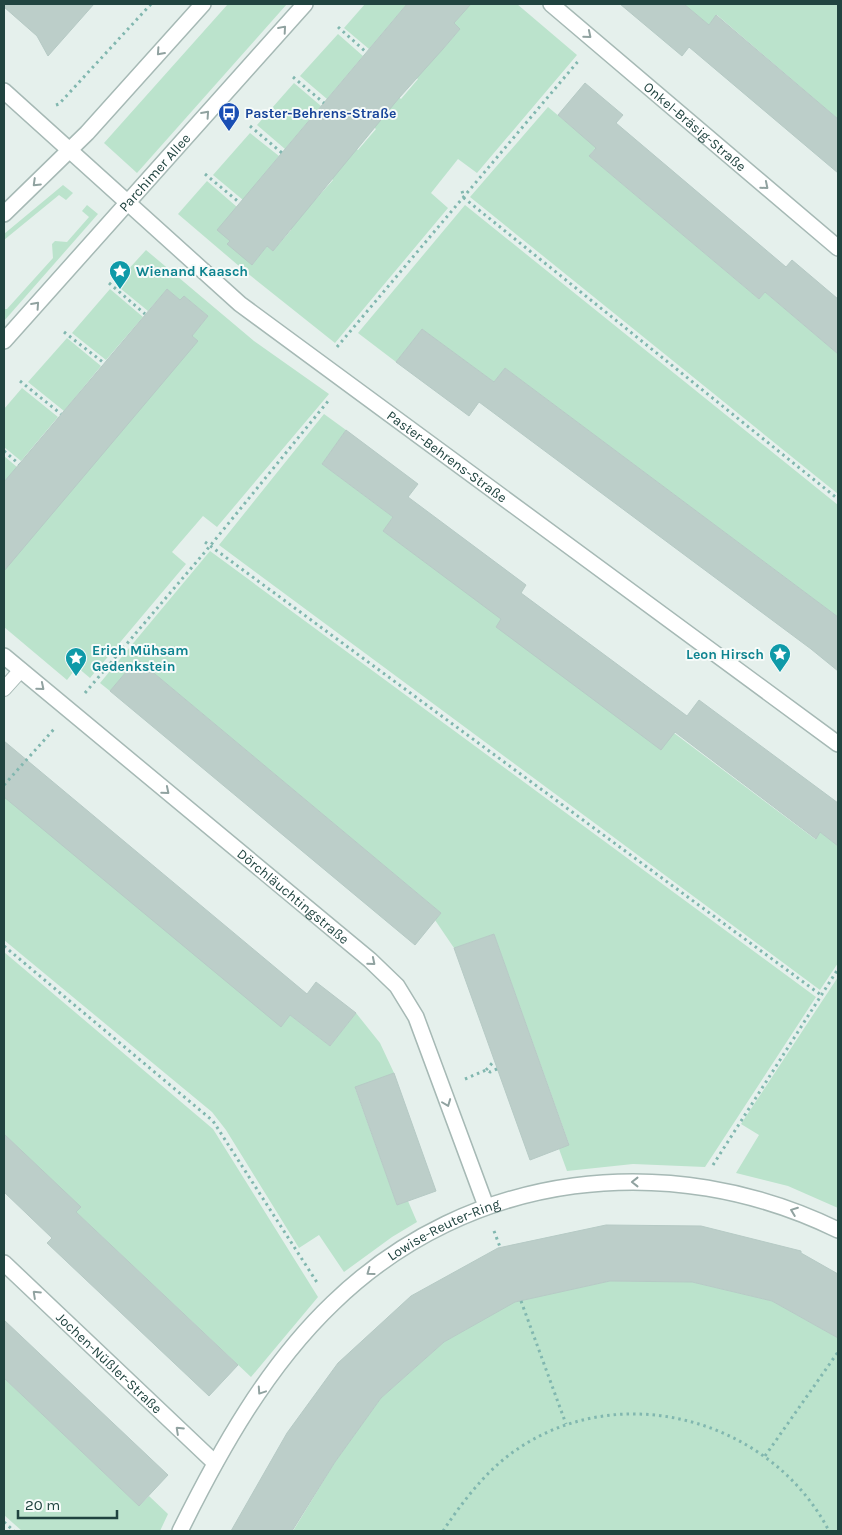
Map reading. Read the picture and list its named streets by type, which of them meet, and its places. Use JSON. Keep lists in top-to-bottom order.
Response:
{
  "streets": {
    "street": [
      "Onkel-Bräsig-Straße",
      "Parchimer Allee",
      "Paster-Behrens-Straße",
      "Dörchläuchtingstraße",
      "Lowise-Reuter-Ring",
      "Jochen-Nüßler-Straße"
    ]
  },
  "crossings": [
    ["Parchimer Allee", "Paster-Behrens-Straße"],
    ["Dörchläuchtingstraße", "Lowise-Reuter-Ring"],
    ["Lowise-Reuter-Ring", "Jochen-Nüßler-Straße"]
  ],
  "one_way": [
    "Onkel-Bräsig-Straße",
    "Dörchläuchtingstraße",
    "Lowise-Reuter-Ring",
    "Jochen-Nüßler-Straße"
  ],
  "places": {
    "bus stop": ["Paster-Behrens-Straße"],
    "place": ["Wienand Kaasch", "Leon Hirsch", "Erich Mühsam Gedenkstein"]
  },
  "scale_bar": "20 m"
}
